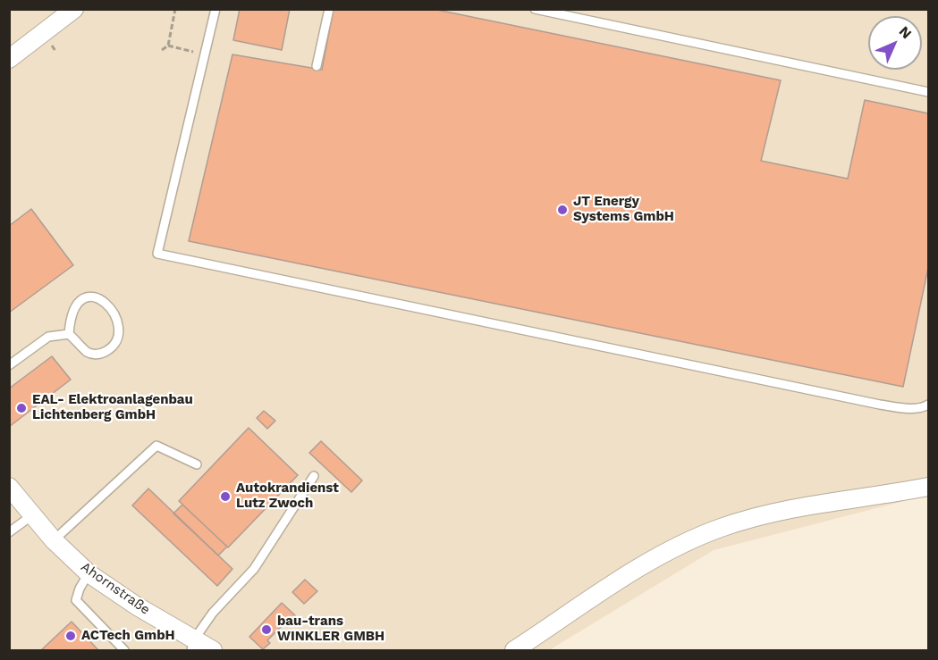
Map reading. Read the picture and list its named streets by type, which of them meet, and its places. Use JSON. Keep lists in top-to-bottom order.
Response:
{
  "streets": {
    "street": ["Ahornstraße"]
  },
  "places": [
    "JT Energy Systems GmbH",
    "EAL- Elektroanlagenbau Lichtenberg GmbH",
    "Autokrandienst Lutz Zwoch",
    "bau-trans WINKLER GMBH",
    "ACTech GmbH"
  ],
  "north": "top right"
}
